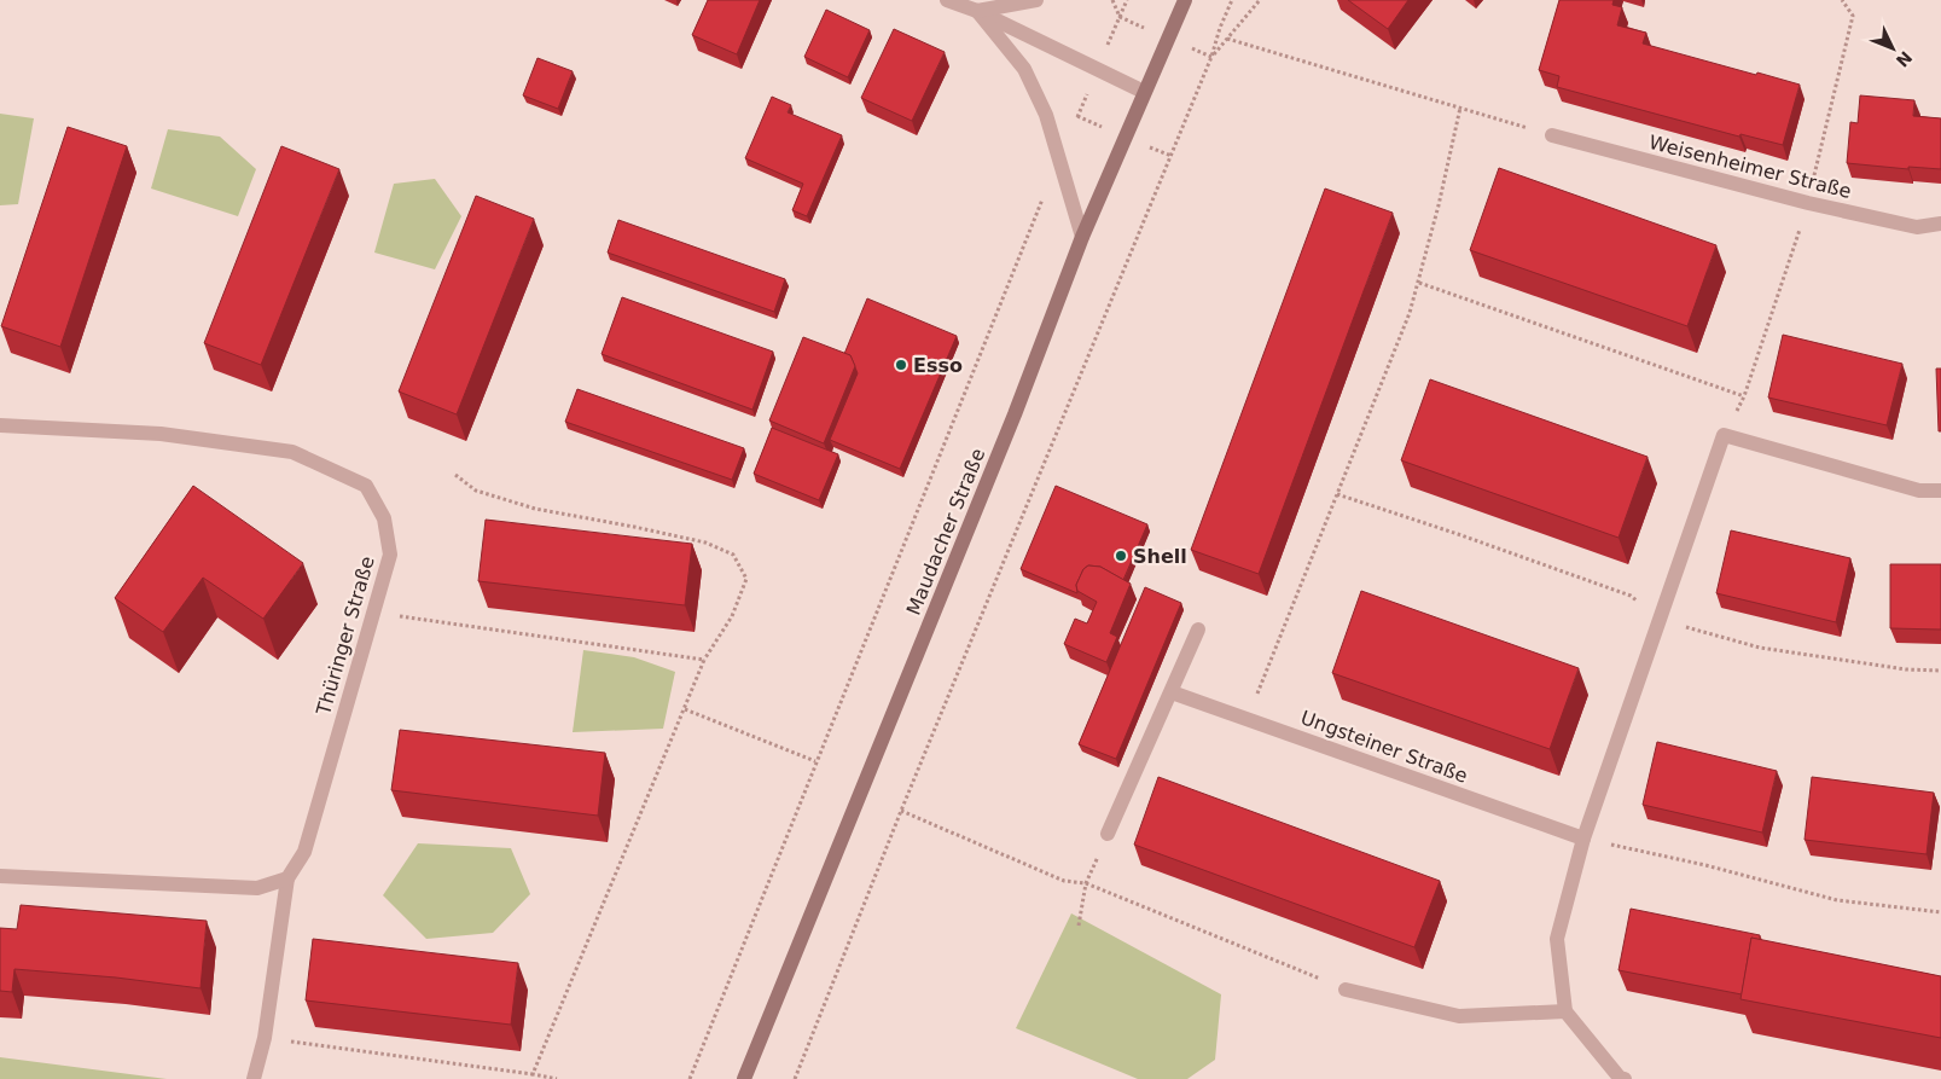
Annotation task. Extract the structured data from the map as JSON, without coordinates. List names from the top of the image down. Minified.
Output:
{"streets":{"main road":["Maudacher Straße"],"street":["Weisenheimer Straße","Thüringer Straße","Ungsteiner Straße"]},"places":["Esso","Shell"],"north":"bottom right"}
